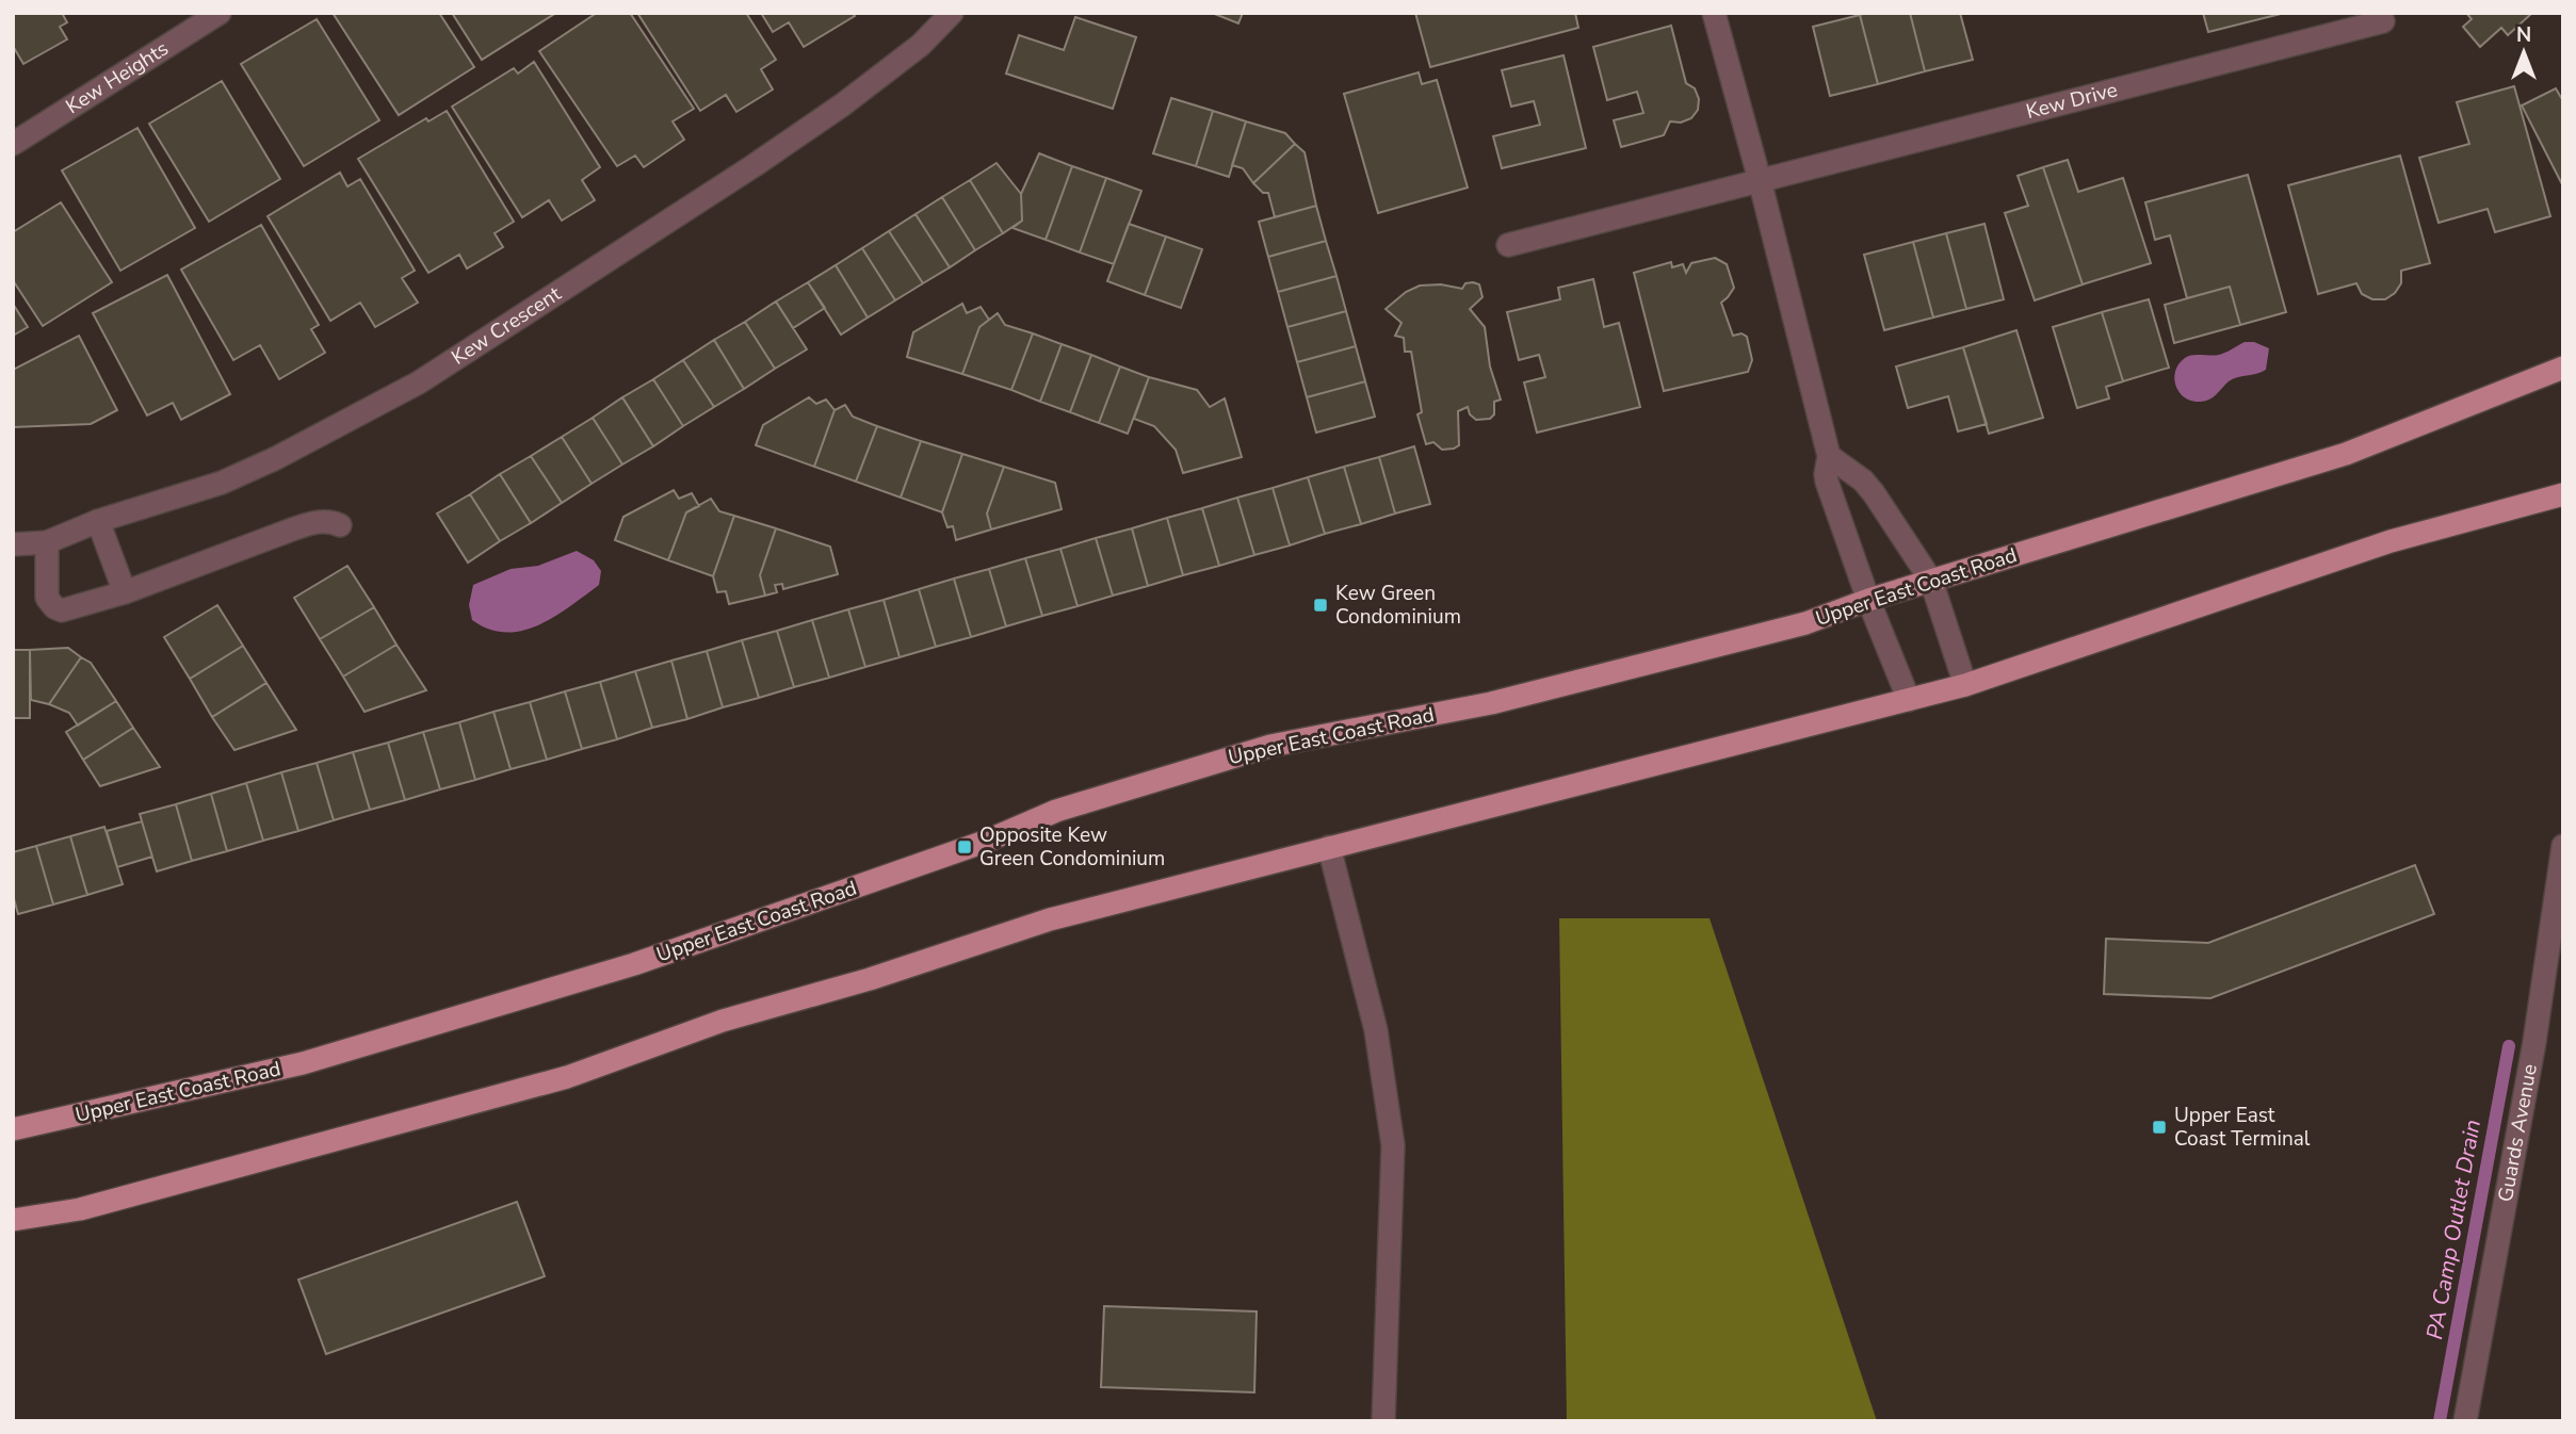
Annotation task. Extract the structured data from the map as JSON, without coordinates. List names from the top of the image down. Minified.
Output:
{"streets":{"main road":["Upper East Coast Road"],"street":["Kew Heights","Kew Drive","Kew Crescent","Guards Avenue"]},"water":["PA Camp Outlet Drain"],"places":{"transit":["Kew Green Condominium","Opposite Kew Green Condominium","Upper East Coast Terminal"]},"north":"top"}
